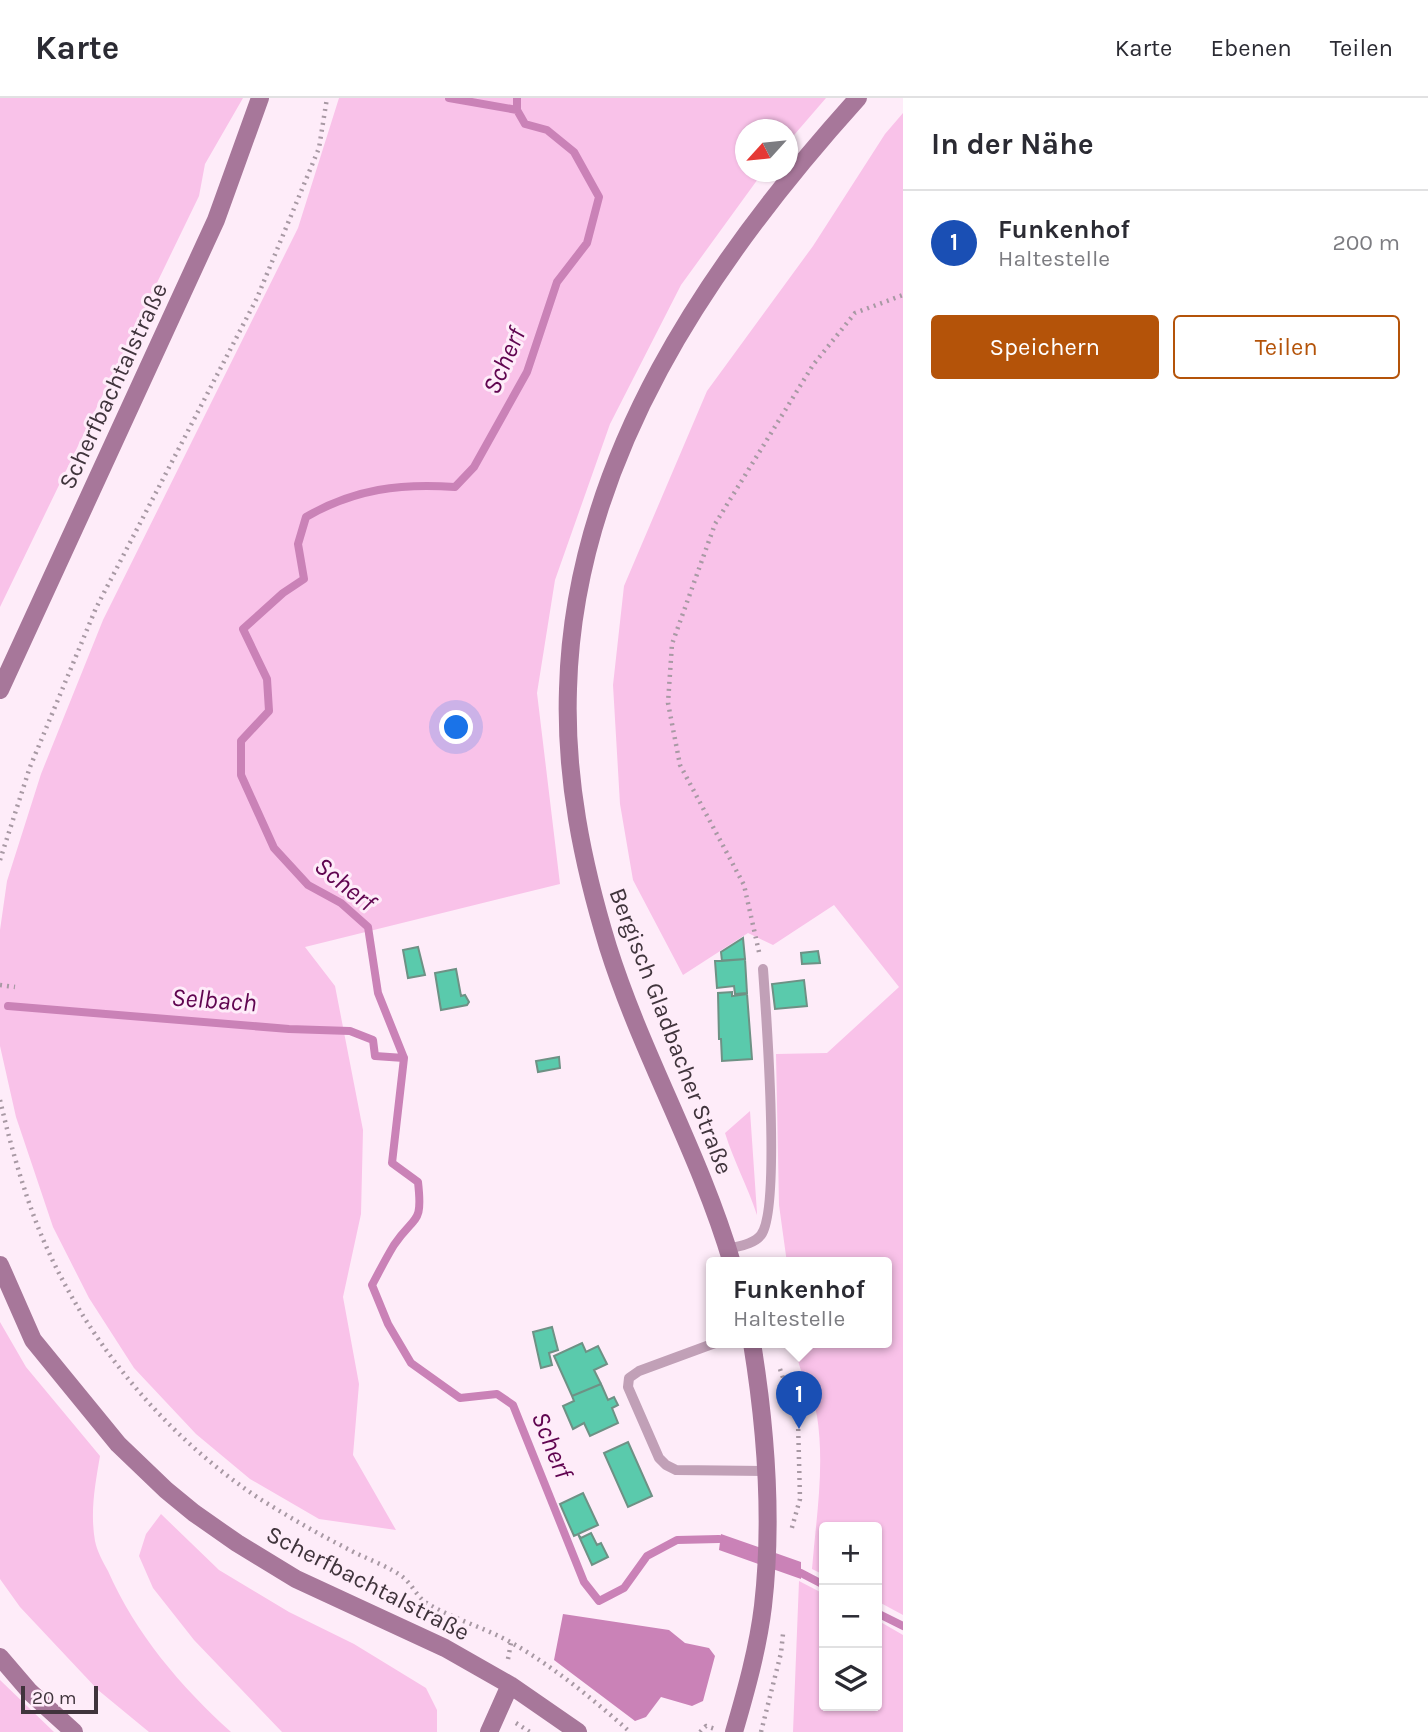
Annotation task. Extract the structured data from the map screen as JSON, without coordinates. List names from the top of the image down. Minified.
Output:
{"streets":{"main road":["Scherfbachtalstraße","Bergisch Gladbacher Straße"]},"water":["Scherf","Selbach"],"scale_bar":"20 m","north":"bottom left","page":{"header":"Karte","nav":["Karte","Ebenen","Teilen"],"heading":"In der Nähe","list":[{"mark":"1","name":"Funkenhof","note":"Haltestelle","value":"200 m"}],"buttons":["Speichern","Teilen"],"popup":["Funkenhof","Haltestelle"],"pins":"1","map_buttons":["+","−"],"scale":"20 m"}}
